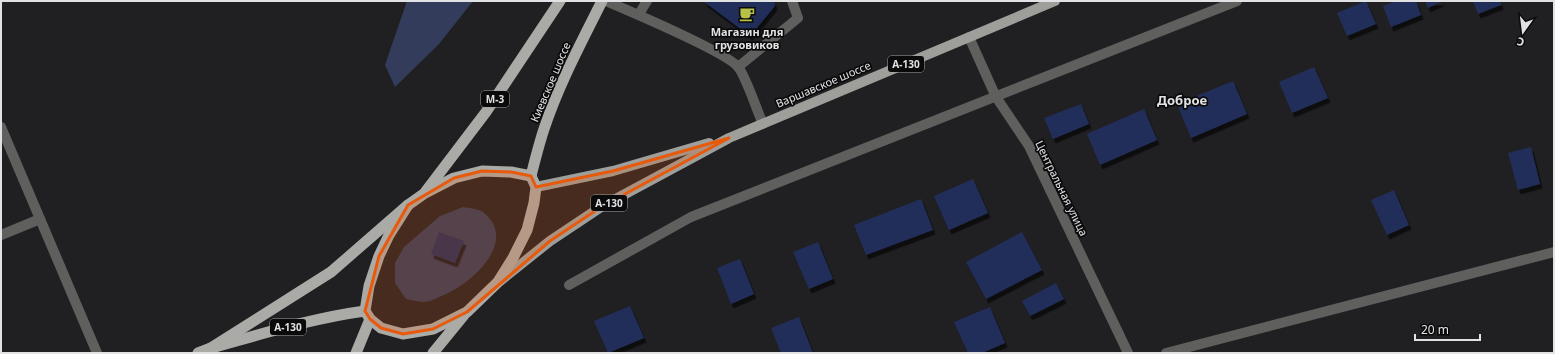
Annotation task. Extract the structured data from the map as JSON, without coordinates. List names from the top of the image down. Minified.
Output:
{"streets":{"highway":["А-130","Киевское шоссе","М-3"],"main road":["Варшавское шоссе"],"street":["Центральная улица"]},"crossings":[["А-130","Варшавское шоссе"],["А-130","М-3"],["Варшавское шоссе","Центральная улица"]],"districts":["Доброе"],"places":{"cafe":["Магазин для грузовиков"]},"scale_bar":"20 m","north":"bottom"}
